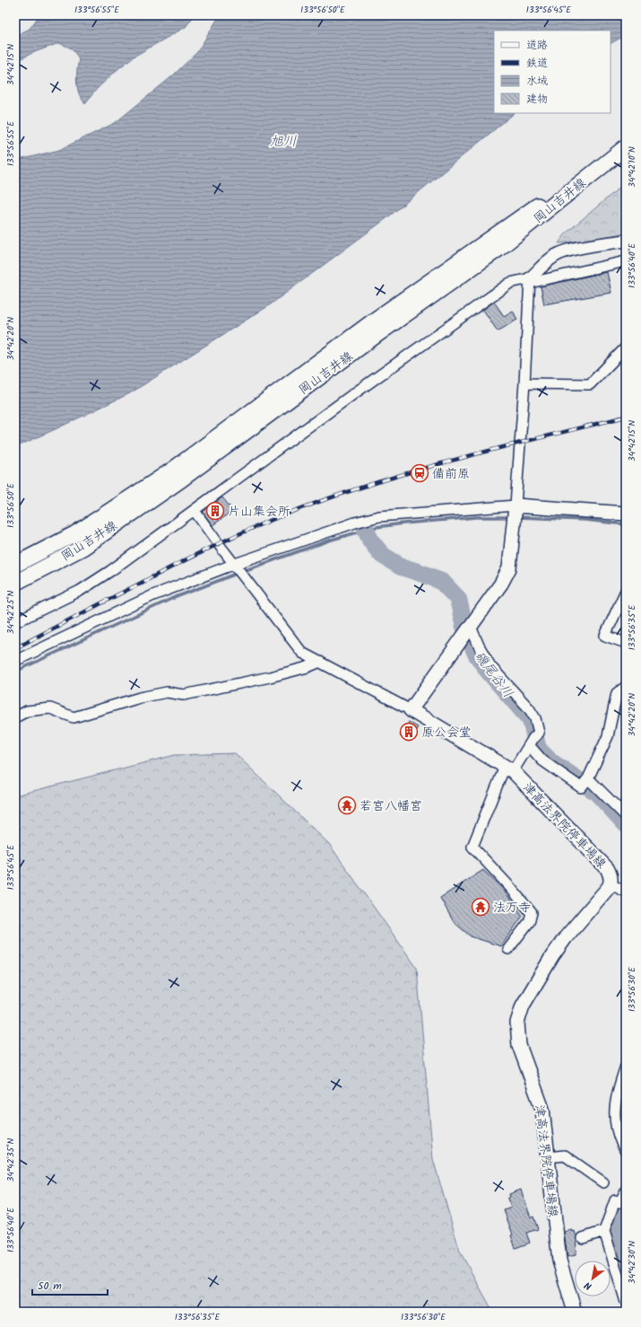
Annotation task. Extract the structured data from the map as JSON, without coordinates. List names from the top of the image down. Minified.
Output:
{"streets":{"main road":["岡山吉井線","津高法界院停車場線"]},"water":["旭川","磯尾谷川"],"places":{"station":["備前原"],"building":["片山集会所","原公会堂"],"temple":["若宮八幡宮","法万寺"]},"legend":["道路","鉄道","水域","建物"],"scale_bar":"50 m","north":"bottom left","coordinates":["133°56'55\"E","133°56'50\"E","133°56'45\"E","34°42'15\"N","34°42'10\"N","133°56'40\"E","34°42'20\"N","34°42'25\"N","133°56'35\"E","133°56'30\"E","34°42'35\"N","34°42'30\"N"]}
